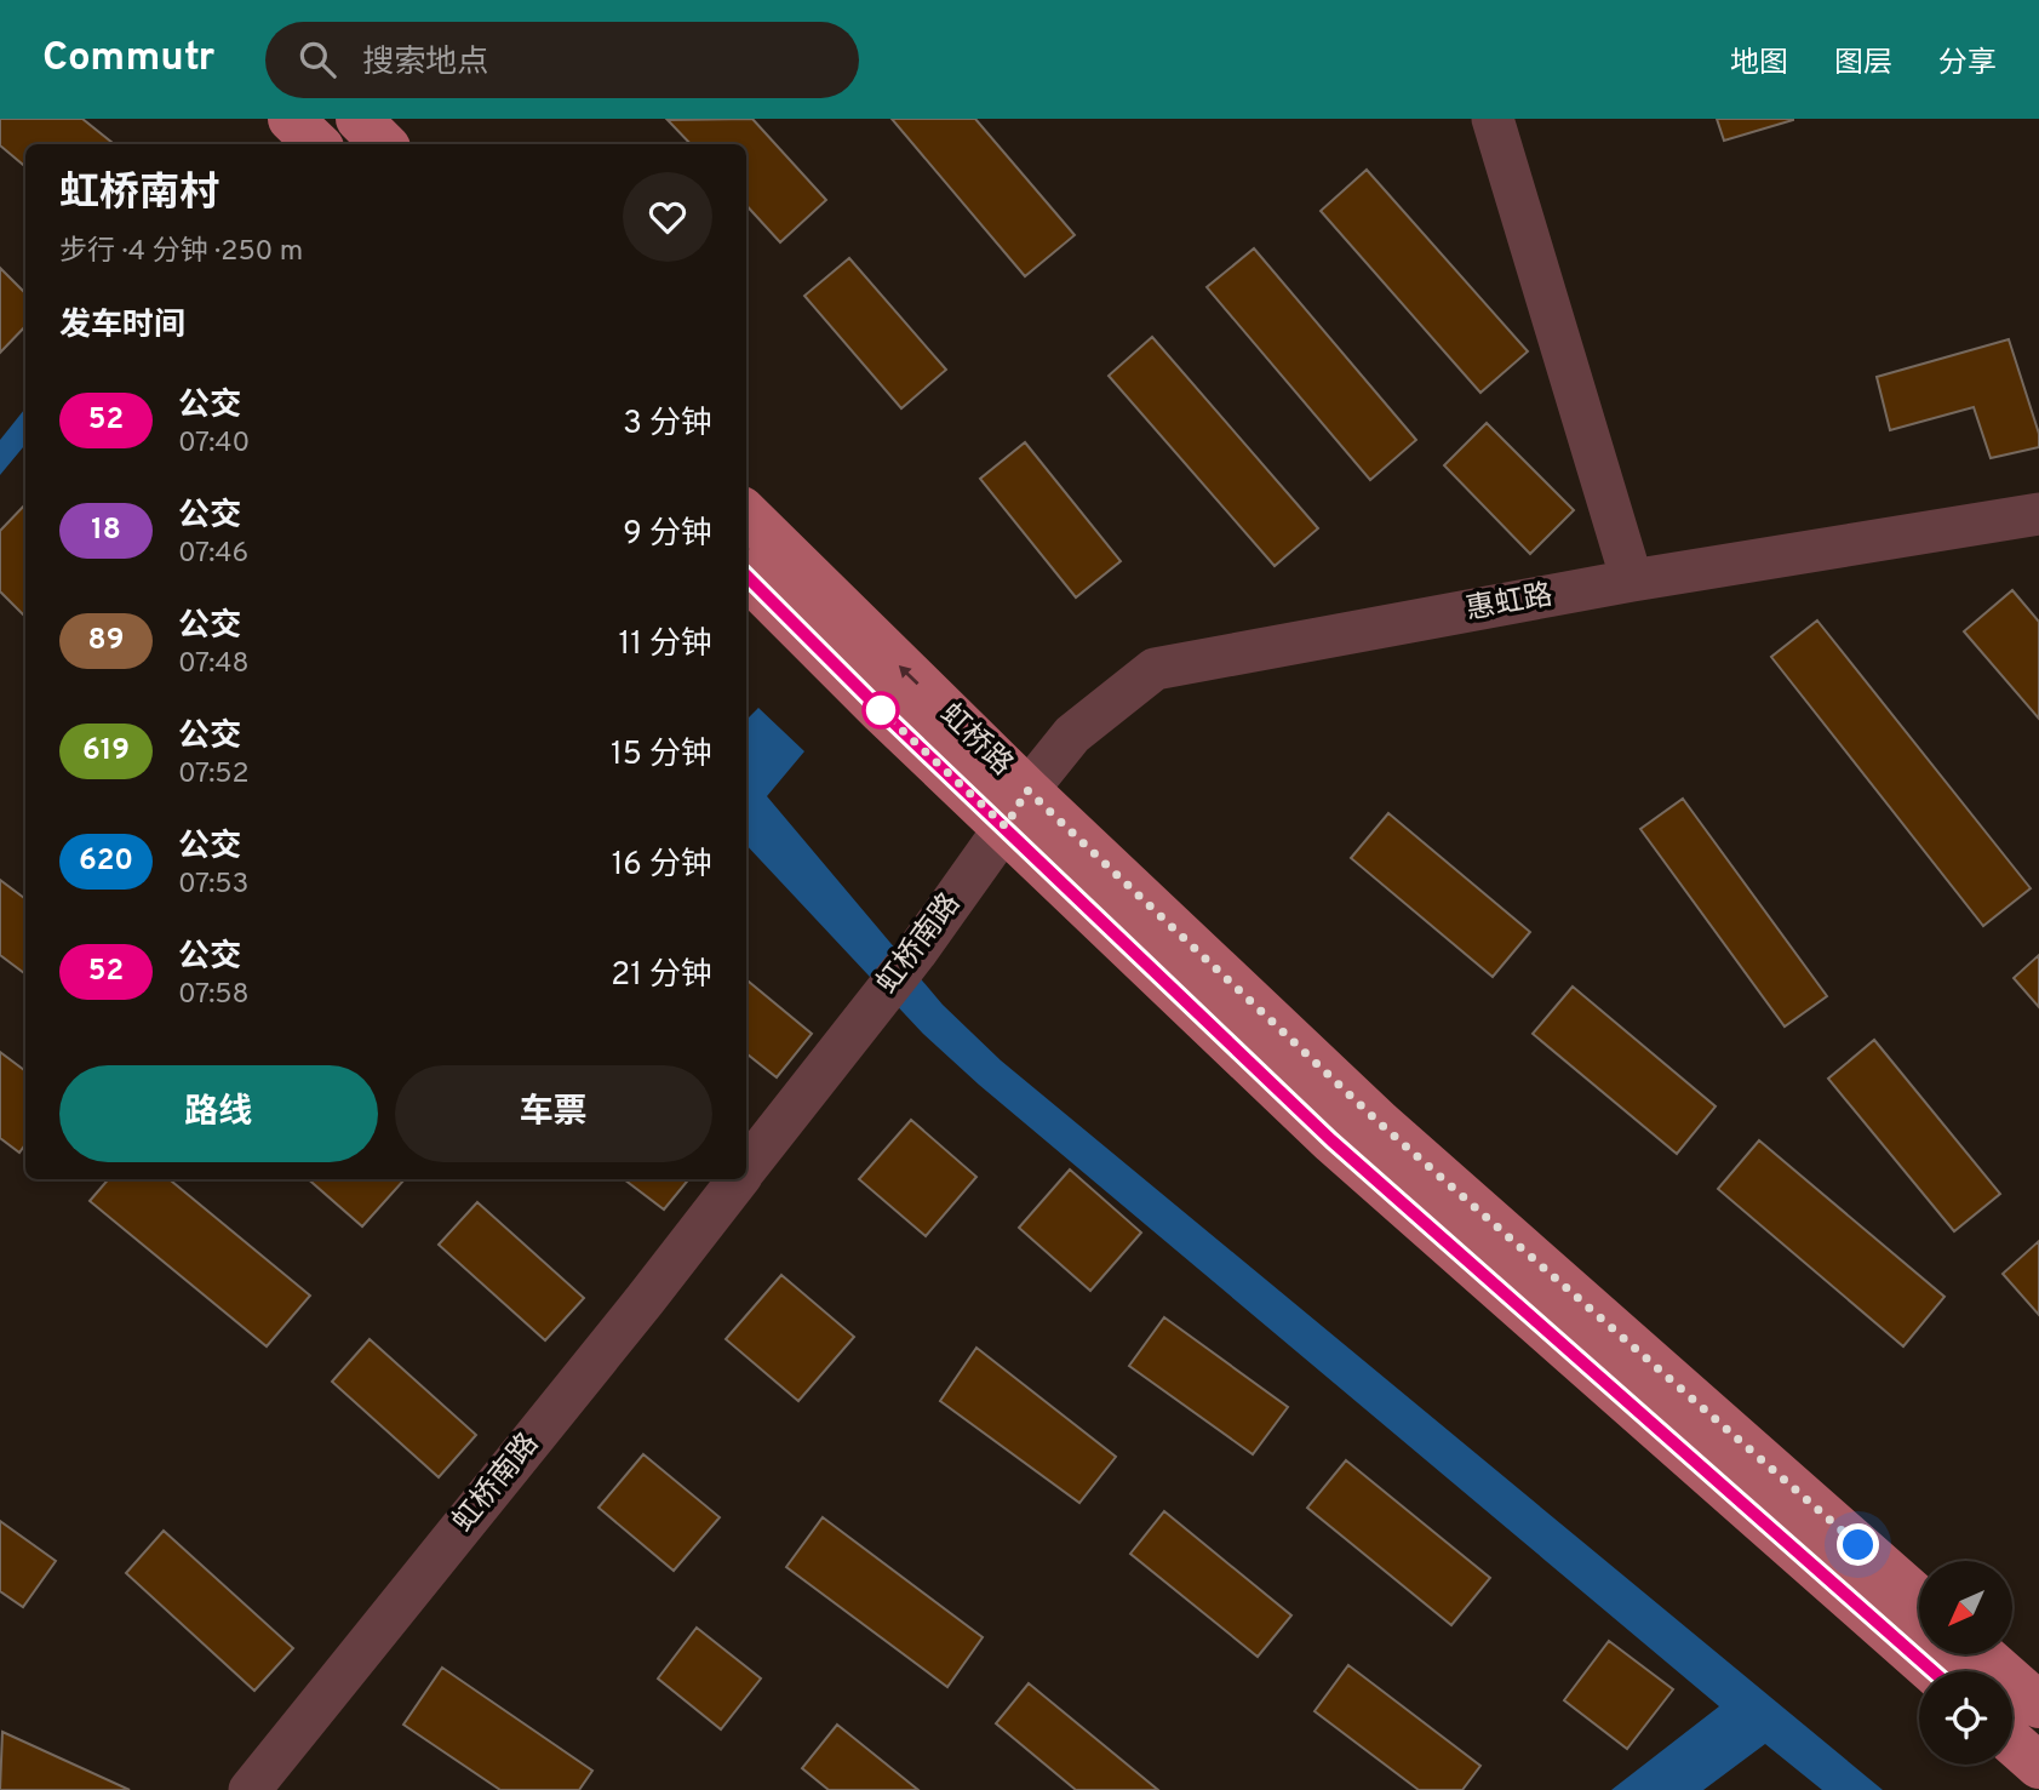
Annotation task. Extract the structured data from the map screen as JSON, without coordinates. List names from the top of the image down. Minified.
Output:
{"streets":{"main road":["虹桥路"],"street":["惠虹路","虹桥南路"]},"crossings":[["惠虹路","虹桥路"],["惠虹路","虹桥南路"],["虹桥路","虹桥南路"]],"lines":["bus line 52"],"north":"bottom left","page":{"header":"Commutr","search":"搜索地点","nav":["地图","图层","分享"],"heading":[["虹桥南村","步行 · 4 分钟 · 250 m"],"发车时间"],"list":[{"mark":"52","name":"公交","note":"07:40","value":"3 分钟"},{"mark":"18","name":"公交","note":"07:46","value":"9 分钟"},{"mark":"89","name":"公交","note":"07:48","value":"11 分钟"},{"mark":"619","name":"公交","note":"07:52","value":"15 分钟"},{"mark":"620","name":"公交","note":"07:53","value":"16 分钟"},{"mark":"52","name":"公交","note":"07:58","value":"21 分钟"}],"buttons":["路线","车票"]}}
